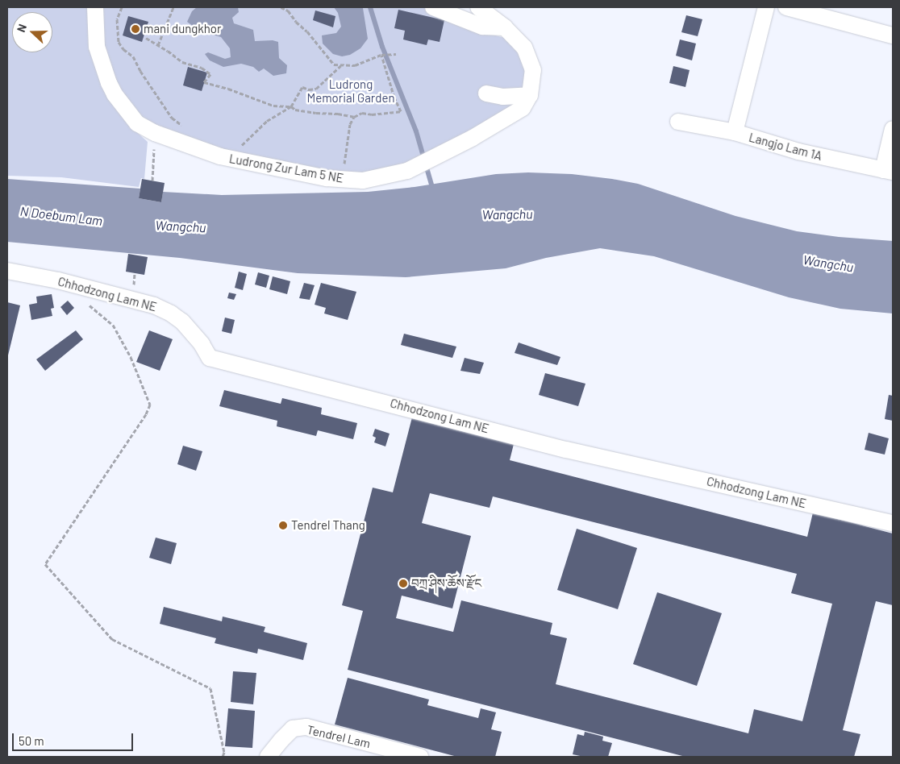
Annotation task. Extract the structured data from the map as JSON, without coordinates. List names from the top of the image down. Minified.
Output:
{"streets":{"street":["Langjo Lam 1A","Ludrong Zur Lam 5 NE","Chhodzong Lam NE","Tendrel Lam"]},"water":["Wangchu","N Doebum Lam"],"parks":["Ludrong Memorial Garden"],"places":["mani dungkhor","Tendrel Thang","བཀྲ་ཤིས་ཆོས་རྫོང"],"scale_bar":"50 m","north":"left"}
